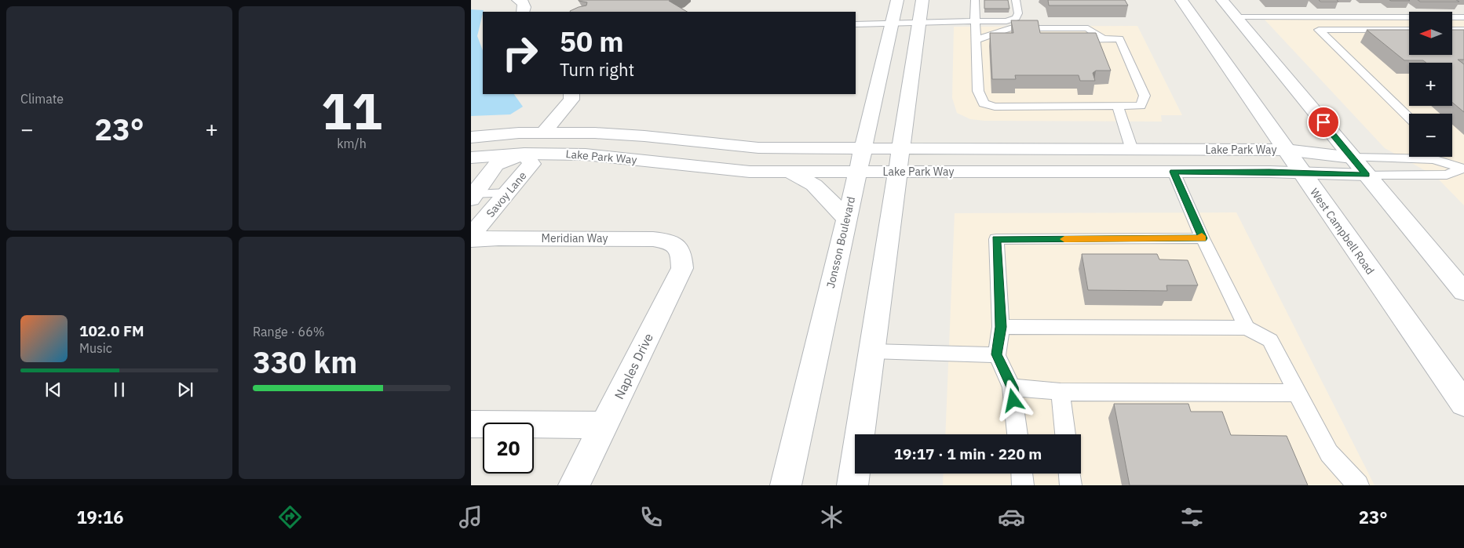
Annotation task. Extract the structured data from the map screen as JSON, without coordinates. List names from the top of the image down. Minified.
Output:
{"streets":{"street":["Lake Park Way","Savoy Lane","West Campbell Road","Meridian Way","Jonsson Boulevard","Naples Drive"]},"crossings":[["Lake Park Way","Savoy Lane"],["Lake Park Way","West Campbell Road"],["Lake Park Way","Jonsson Boulevard"],["Meridian Way","Naples Drive"]],"north":"left","page":{"tile":["Climate",["11","km/h"],["Range · 66%","330 km"]],"map_buttons":["+","−"],"turn":["50 m","Turn right"],"heat":["−","23°","+"],"song":["102.0 FM","Music"],"limit":"20","trip":"19:17 · 1 min · 220 m","tabs":["19:16","23°"]}}
